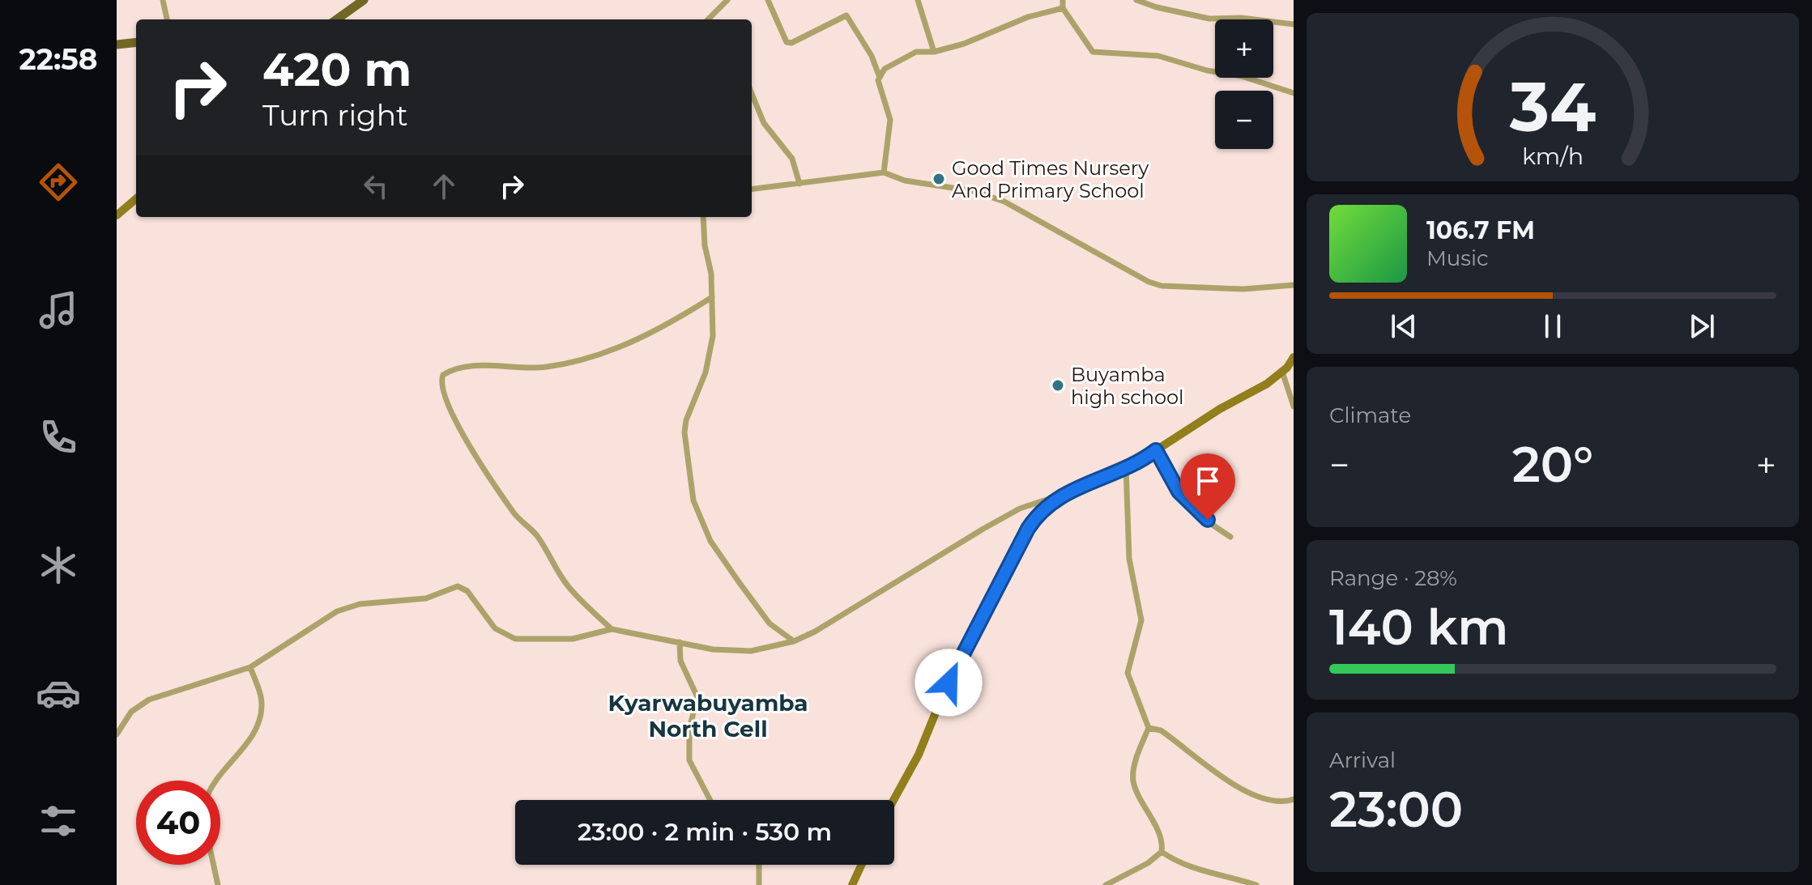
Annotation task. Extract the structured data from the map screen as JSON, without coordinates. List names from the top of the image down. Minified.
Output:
{"districts":["Kyarwabuyamba North Cell"],"places":["Good Times Nursery And Primary School","Buyamba high school"],"page":{"tabs":"22:58","map_buttons":["+","−"],"turn":["420 m","Turn right"],"song":["106.7 FM","Music"],"tile":["Climate",["Range · 28%","140 km"],["Arrival","23:00"]],"heat":["−","20°","+"],"limit":"40","trip":"23:00 · 2 min · 530 m","gauge":["34","km/h"]}}
